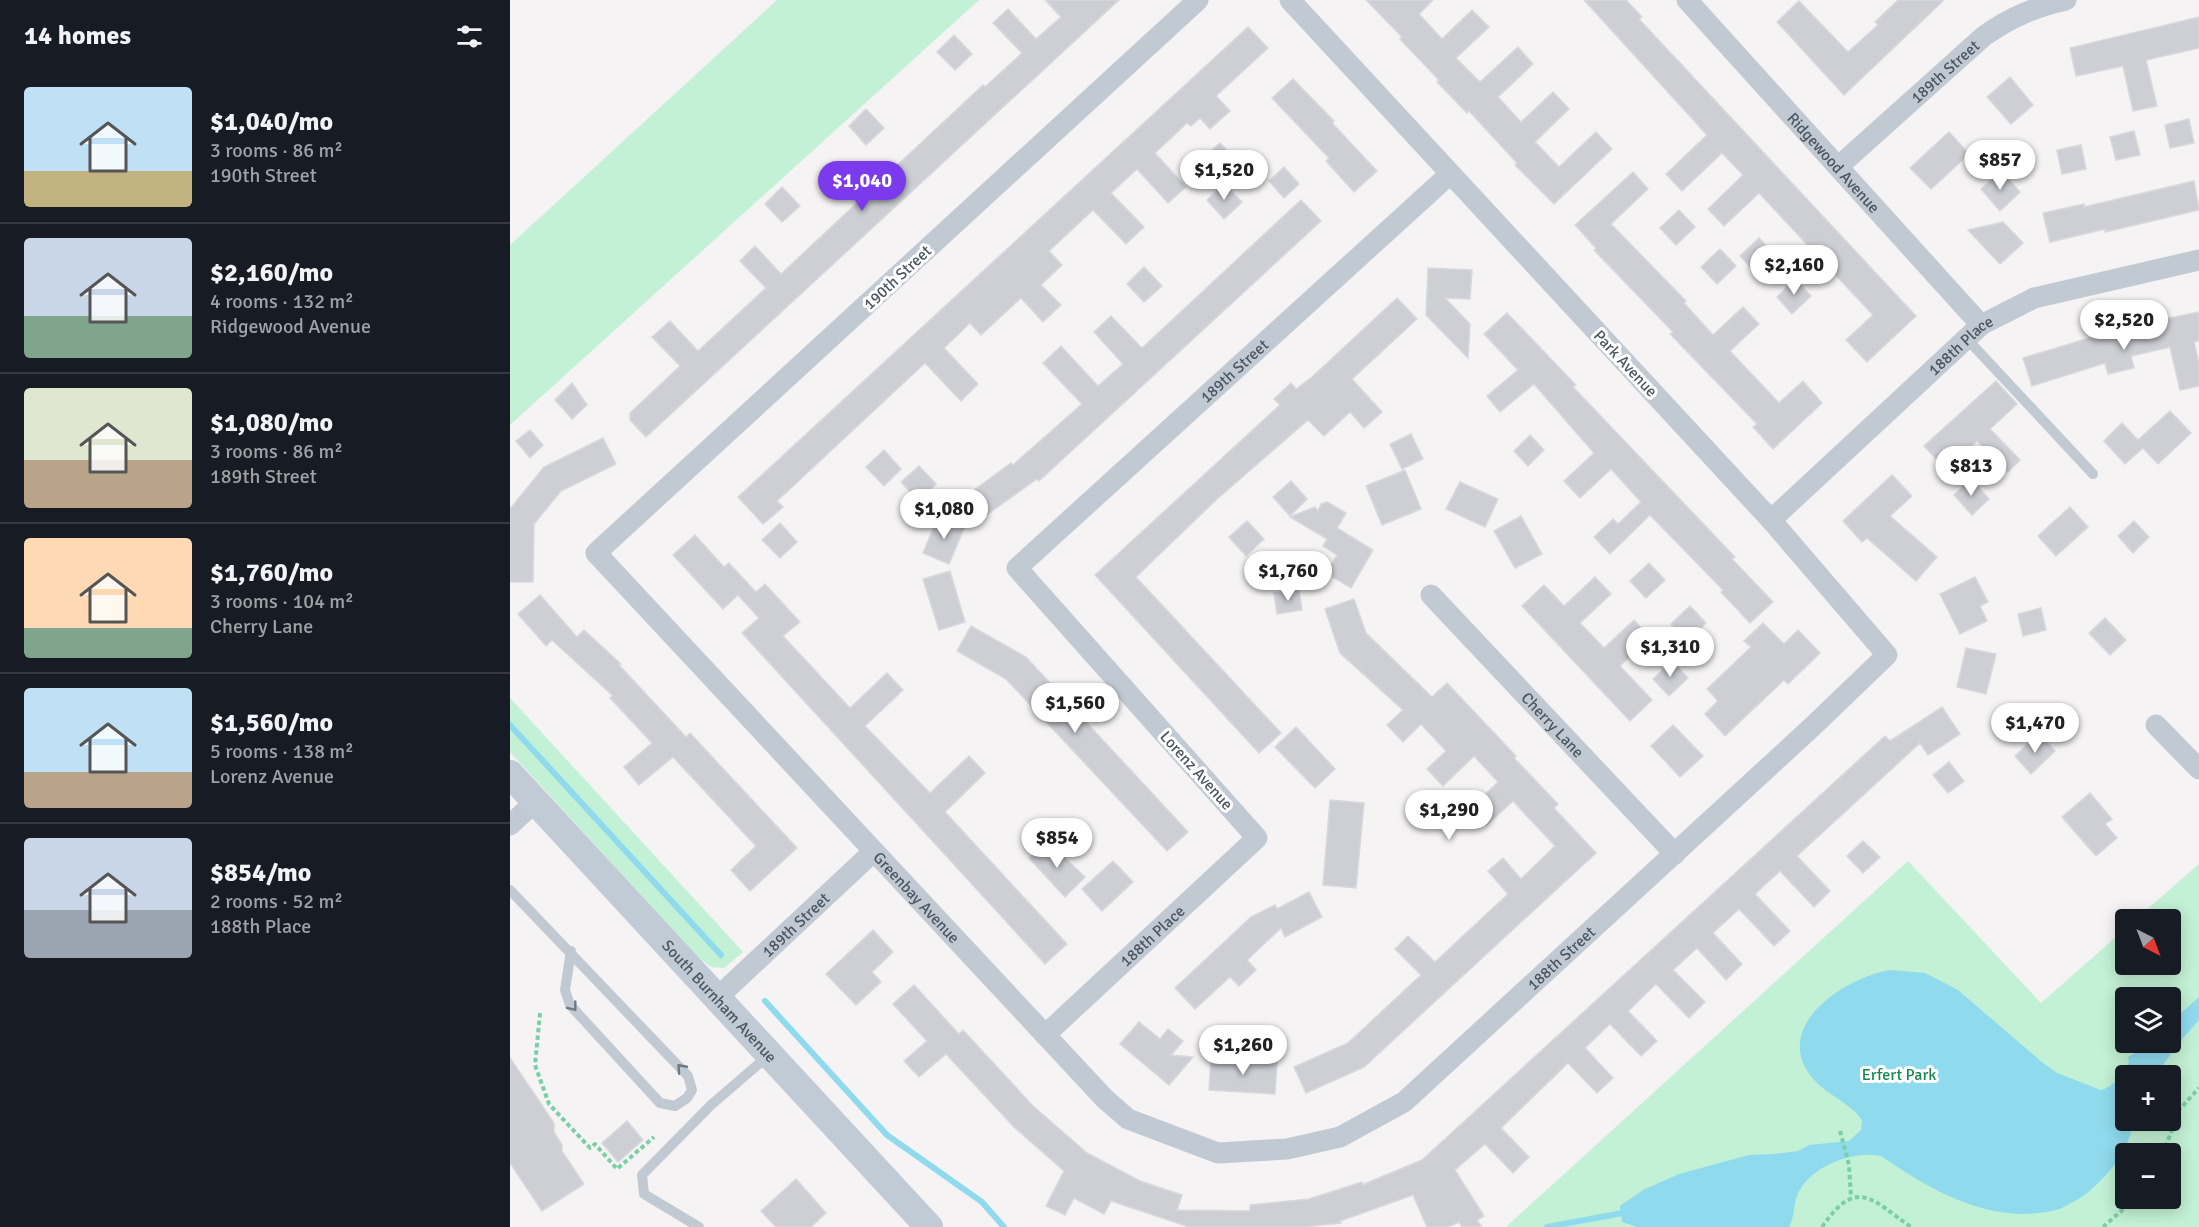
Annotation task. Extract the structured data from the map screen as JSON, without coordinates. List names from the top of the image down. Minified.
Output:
{"streets":{"main road":["South Burnham Avenue"],"street":["189th Street","Ridgewood Avenue","190th Street","188th Place","Park Avenue","Cherry Lane","Lorenz Avenue","Greenbay Avenue","188th Street"]},"crossings":[["189th Street","Ridgewood Avenue"],["189th Street","Park Avenue"],["189th Street","Lorenz Avenue"],["189th Street","Greenbay Avenue"],["189th Street","South Burnham Avenue"],["Ridgewood Avenue","188th Place"],["190th Street","Greenbay Avenue"],["188th Place","Park Avenue"],["188th Place","Lorenz Avenue"],["188th Place","Greenbay Avenue"],["Park Avenue","188th Street"],["Cherry Lane","188th Street"],["Greenbay Avenue","188th Street"]],"parks":["Erfert Park"],"north":"bottom right","page":{"heading":"14 homes","list":[{"name":"$1,040/mo","note":"3 rooms · 86 m² · 190th Street"},{"name":"$2,160/mo","note":"4 rooms · 132 m² · Ridgewood Avenue"},{"name":"$1,080/mo","note":"3 rooms · 86 m² · 189th Street"},{"name":"$1,760/mo","note":"3 rooms · 104 m² · Cherry Lane"},{"name":"$1,560/mo","note":"5 rooms · 138 m² · Lorenz Avenue"},{"name":"$854/mo","note":"2 rooms · 52 m² · 188th Place"}],"price":["$857","$1,520","$1,040","$2,160","$2,520","$813","$1,080","$1,760","$1,310","$1,560","$1,470","$1,290","$854","$1,260"],"map_buttons":["+","−"]}}
